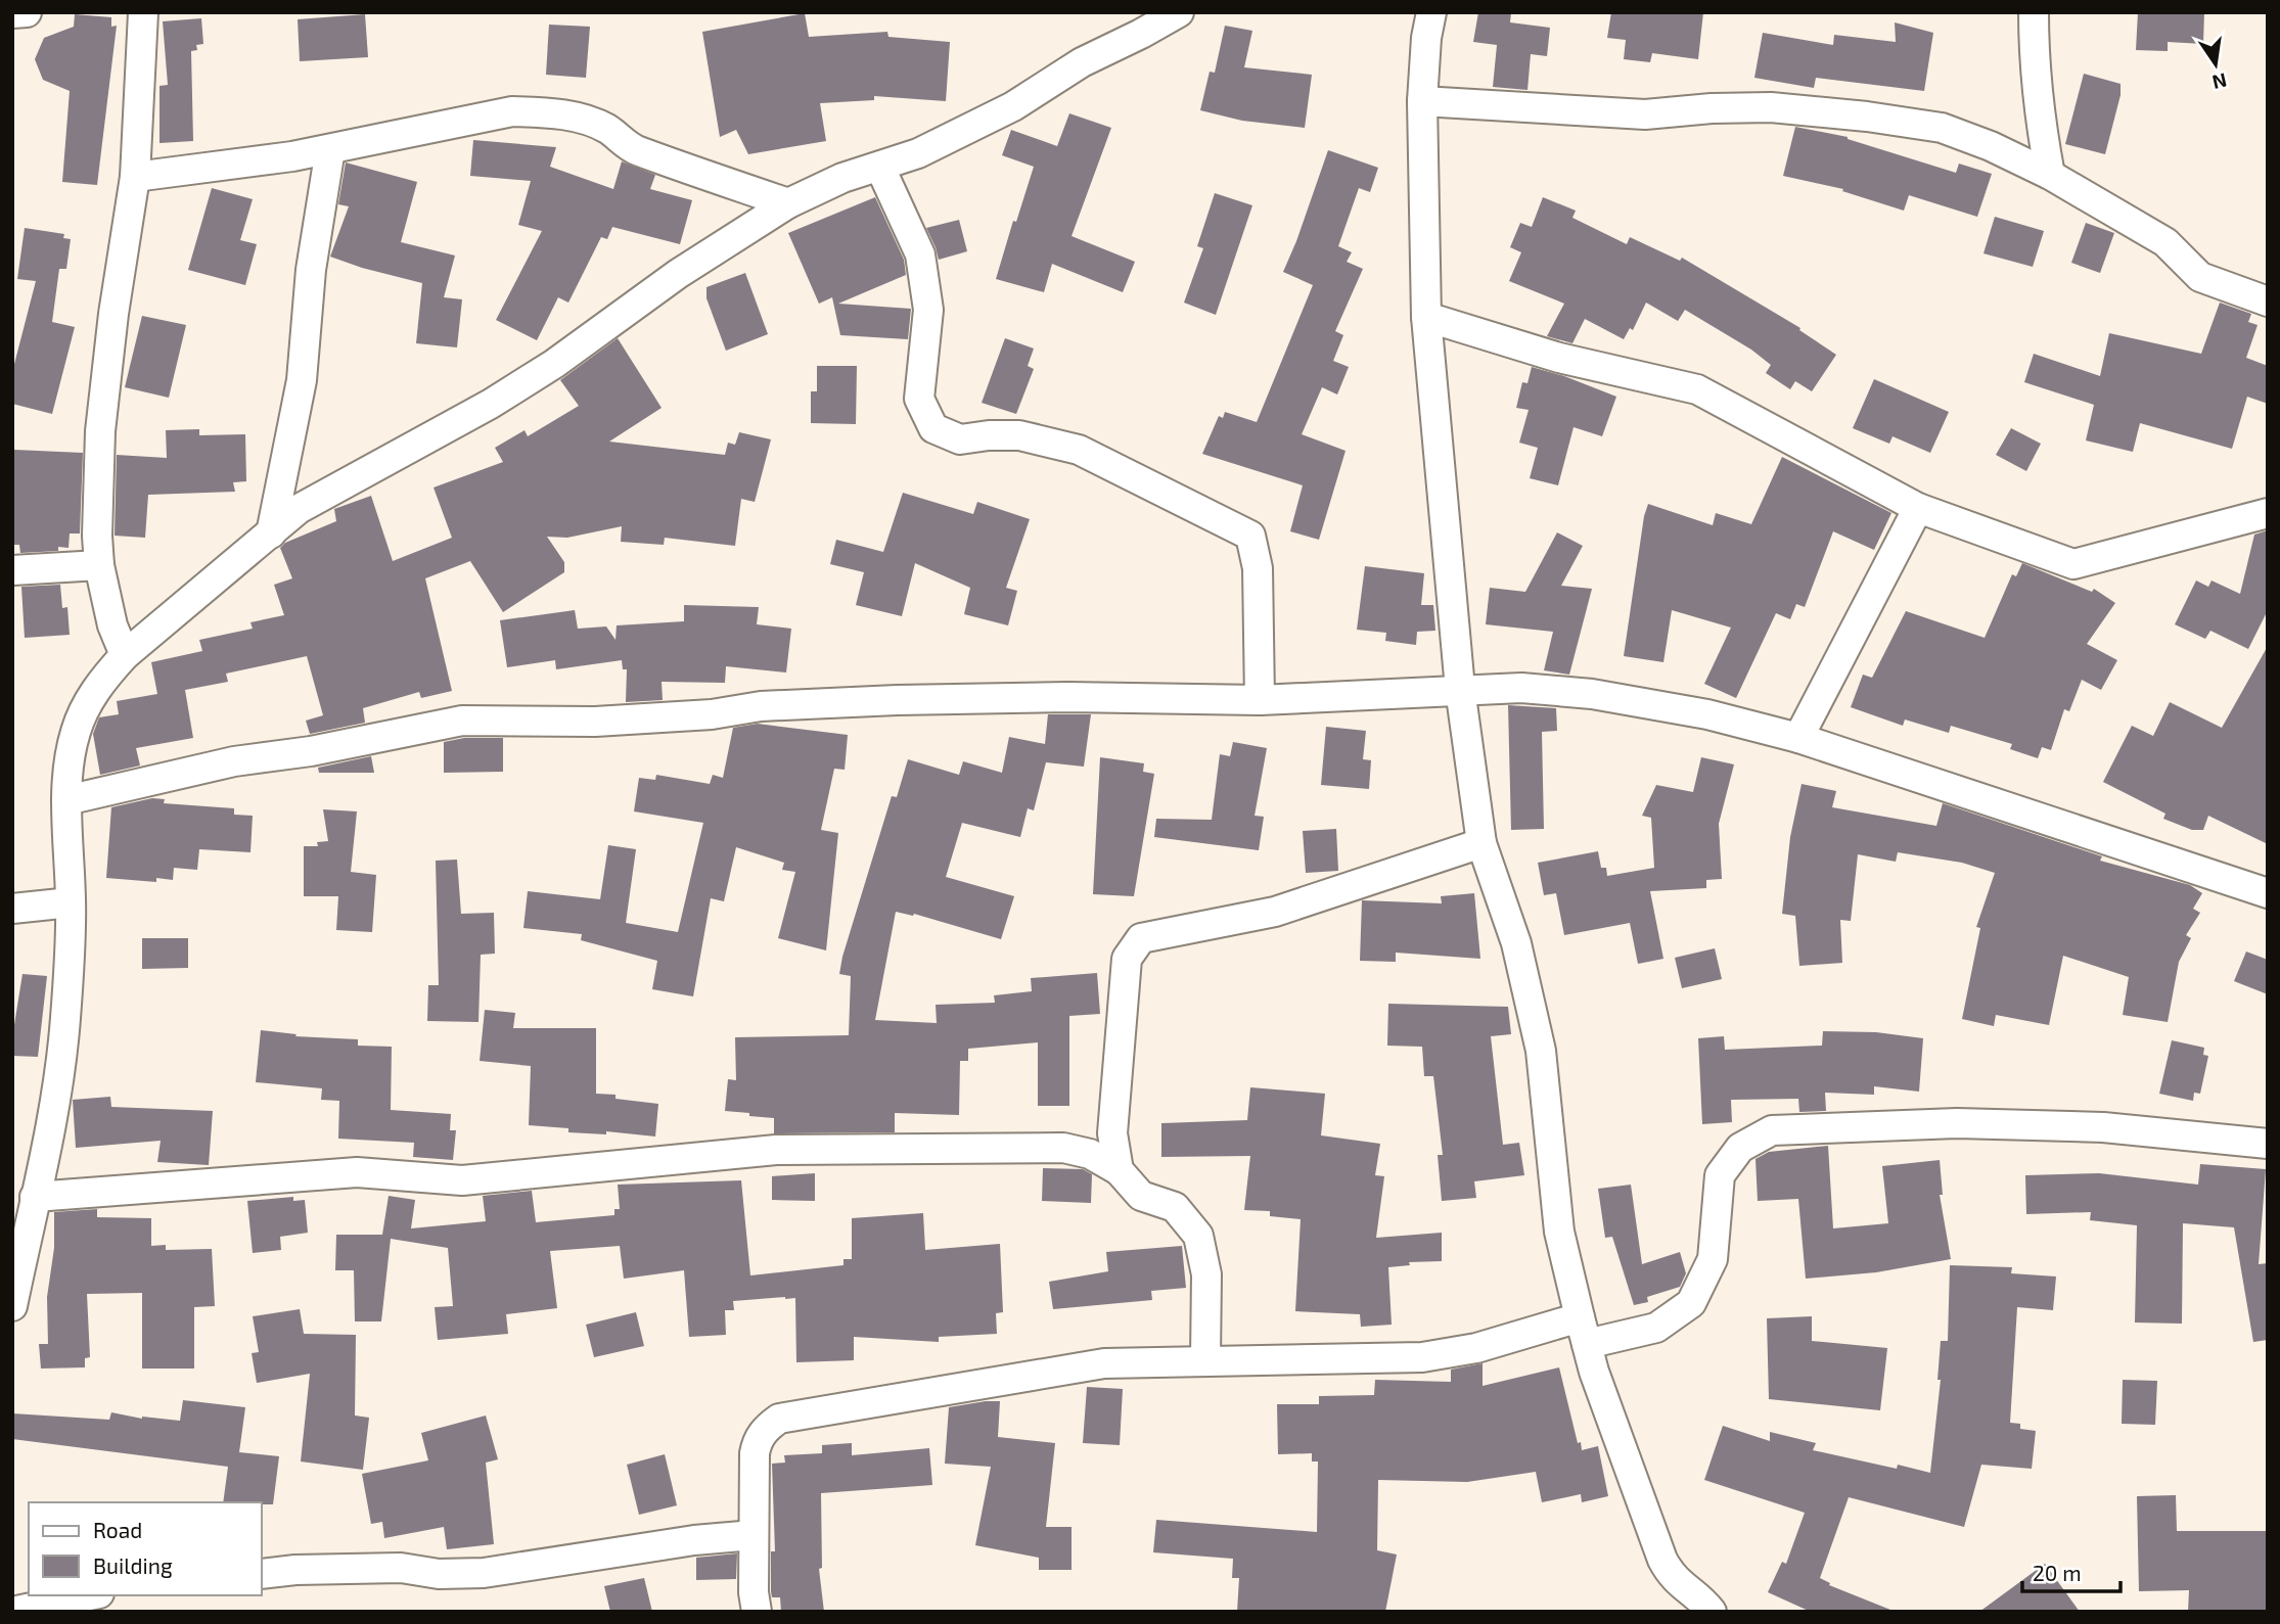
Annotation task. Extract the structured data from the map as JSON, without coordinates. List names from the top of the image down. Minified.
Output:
{"legend":["Road","Building"],"scale_bar":"20 m","north":"bottom"}
